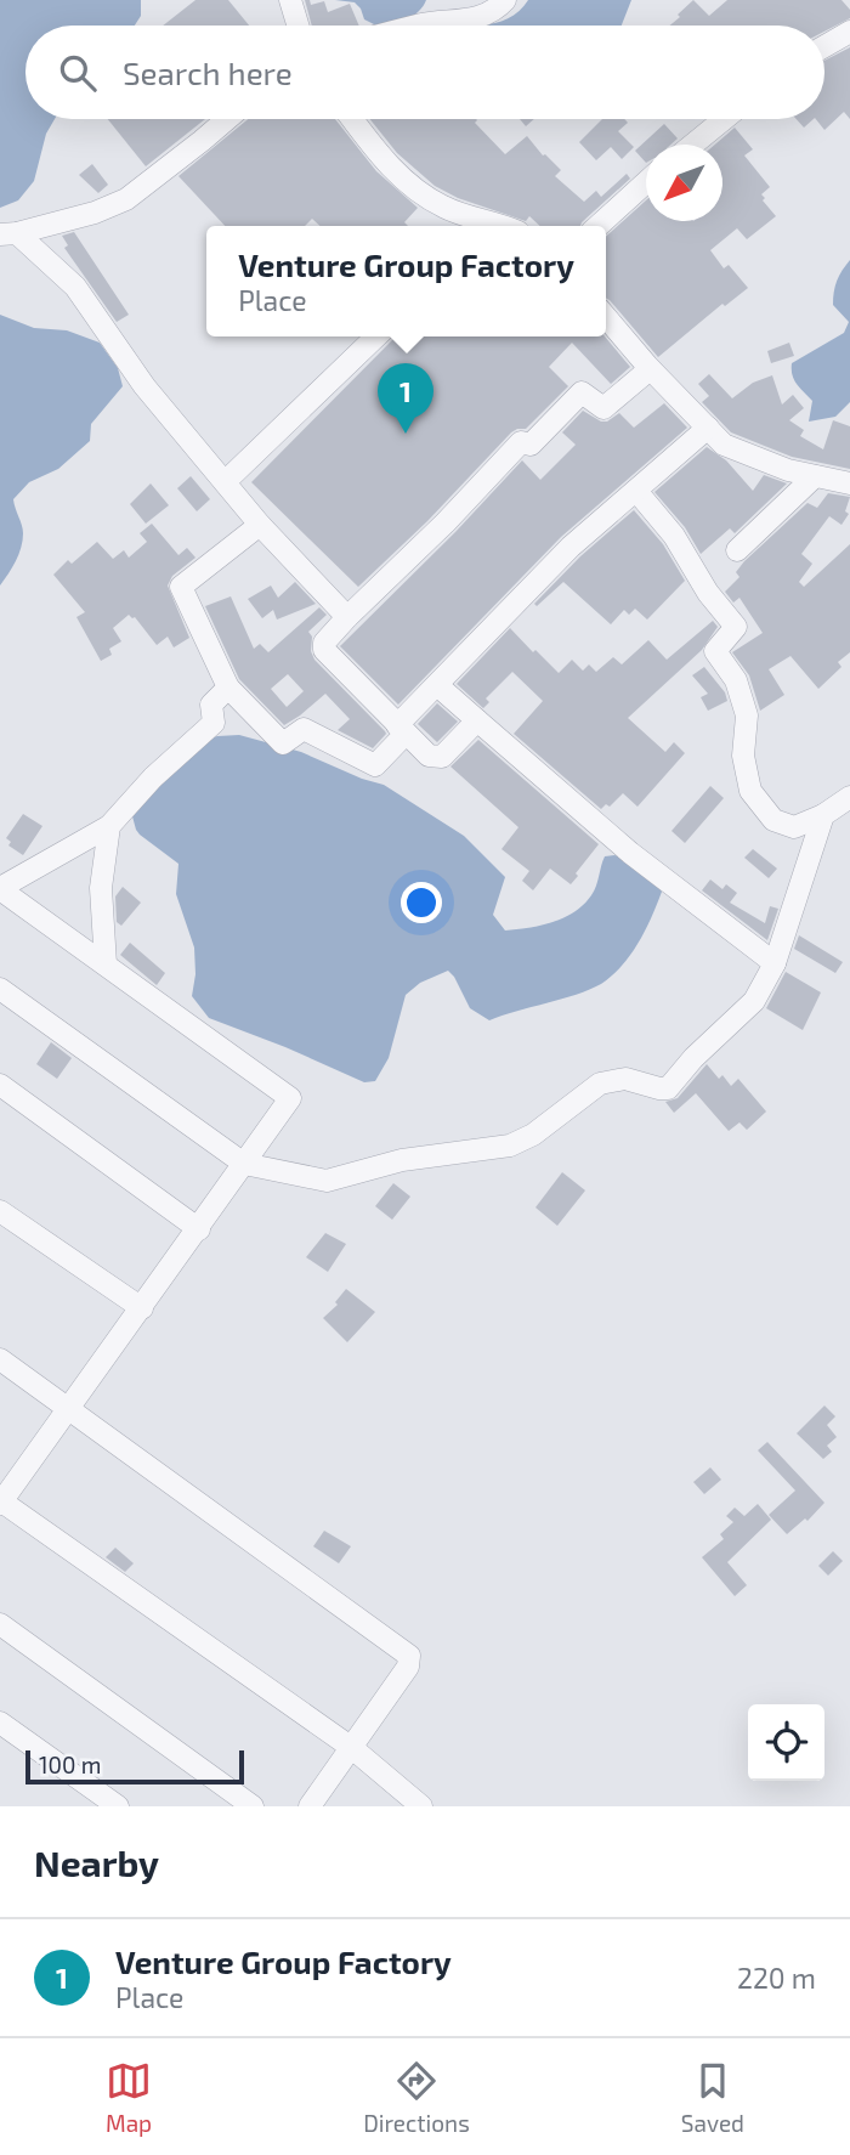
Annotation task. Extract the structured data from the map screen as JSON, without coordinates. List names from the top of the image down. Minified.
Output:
{"scale_bar":"100 m","north":"bottom left","page":{"search":"Search here","popup":["Venture Group Factory","Place"],"pins":"1","scale":"100 m","heading":"Nearby","list":[{"mark":"1","name":"Venture Group Factory","note":"Place","value":"220 m"}],"nav":["Map","Directions","Saved"]}}
